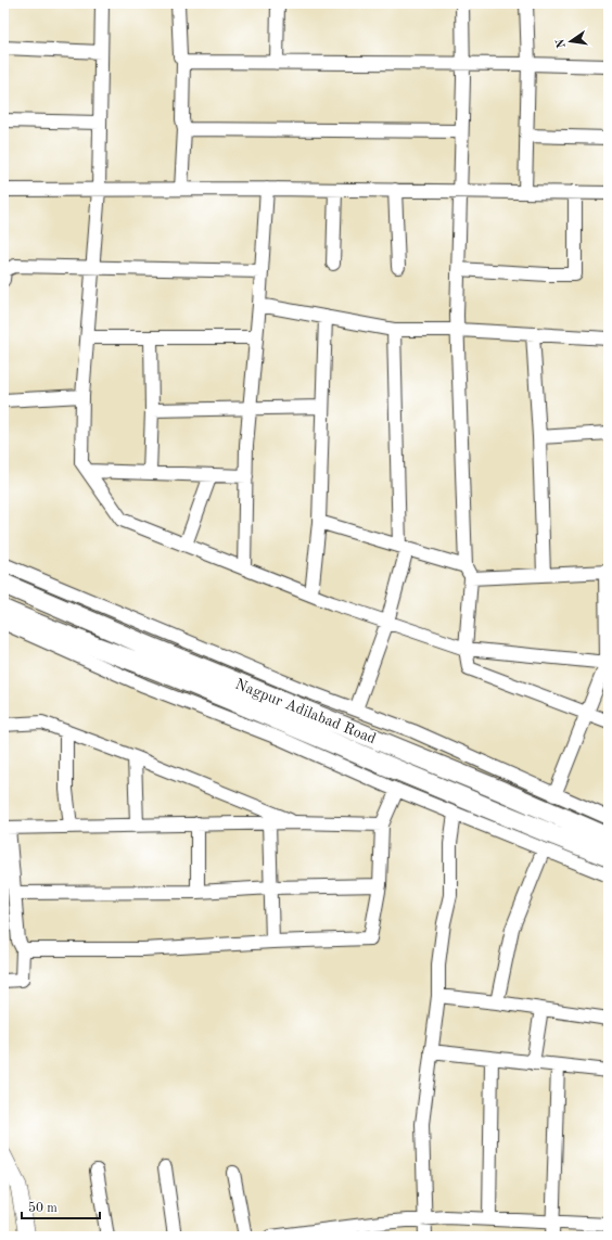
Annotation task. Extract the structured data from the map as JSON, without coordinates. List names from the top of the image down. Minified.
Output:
{"streets":{"highway":["Nagpur Adilabad Road"]},"scale_bar":"50 m","north":"left"}
